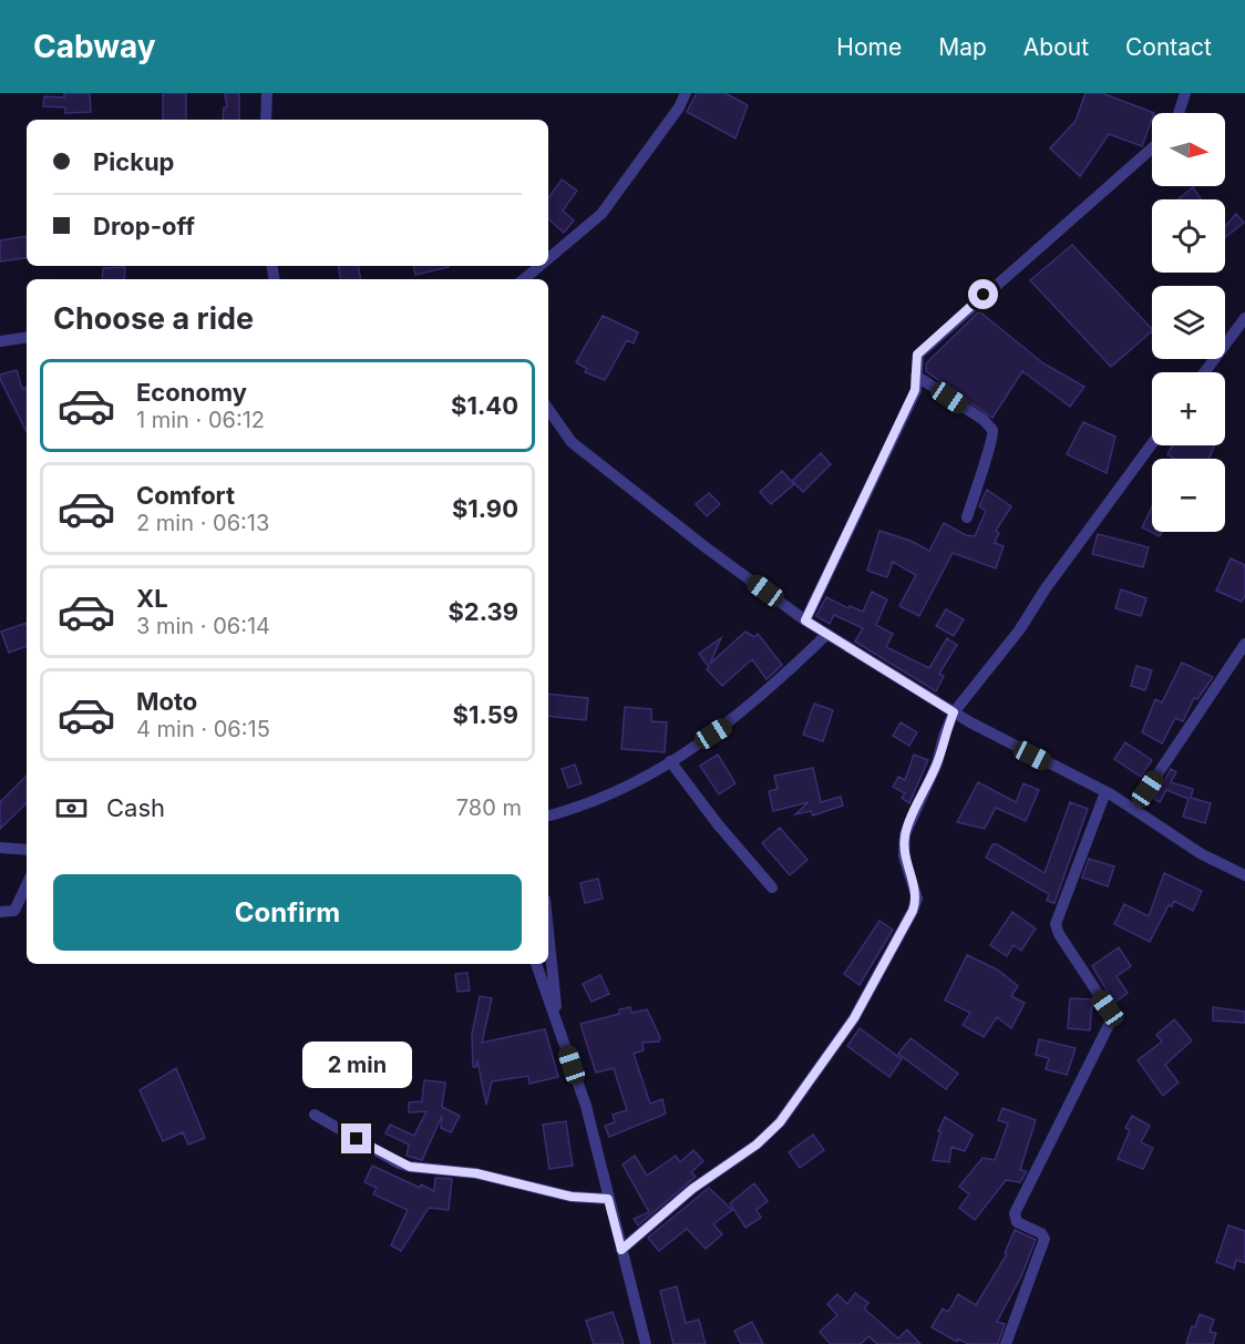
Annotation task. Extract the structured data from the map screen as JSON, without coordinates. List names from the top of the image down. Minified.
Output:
{"north":"right","page":{"header":"Cabway","nav":["Home","Map","About","Contact"],"map_buttons":["+","−"],"banner":["Pickup","Drop-off"],"heading":"Choose a ride","list":[{"name":"Economy","note":"1 min · 06:12","value":"$1.40"},{"name":"Comfort","note":"2 min · 06:13","value":"$1.90"},{"name":"XL","note":"3 min · 06:14","value":"$2.39"},{"name":"Moto","note":"4 min · 06:15","value":"$1.59"}],"pay":["Cash","780 m"],"buttons":"Confirm","bubble":"2 min"}}
